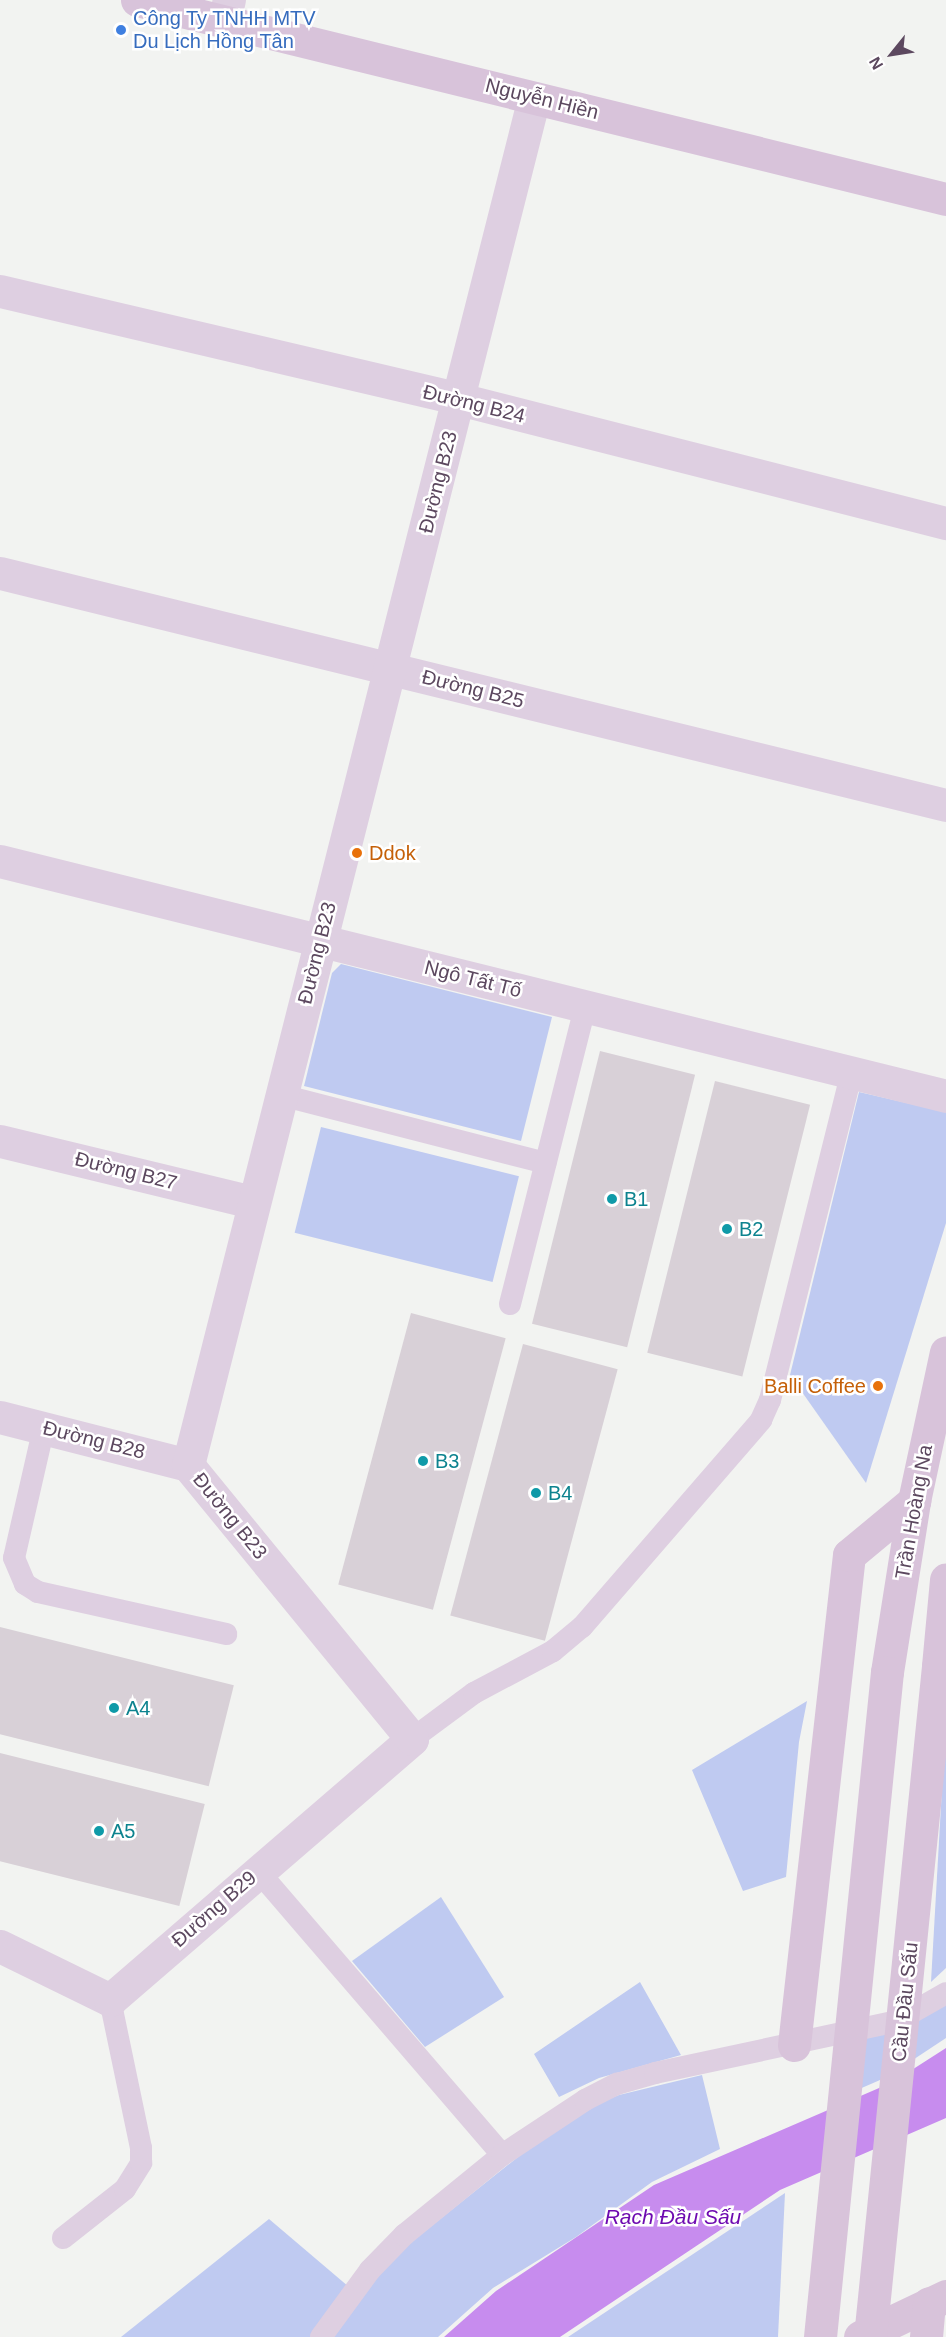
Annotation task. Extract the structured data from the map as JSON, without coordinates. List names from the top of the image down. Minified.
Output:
{"streets":{"main road":["Nguyễn Hiền","Trần Hoàng Na","Cầu Đầu Sấu"],"street":["Đường B24","Đường B23","Đường B25","Ngô Tất Tố","Đường B27","Đường B28","Đường B29"]},"crossings":[["Nguyễn Hiền","Đường B23"],["Đường B24","Đường B23"],["Đường B23","Đường B25"],["Đường B23","Ngô Tất Tố"],["Đường B23","Đường B27"],["Đường B23","Đường B28"],["Đường B23","Đường B29"]],"water":["Rạch Đầu Sấu"],"places":["Công Ty TNHH MTV Du Lịch Hồng Tân","Ddok","B1","B2","Balli Coffee","B3","B4","A4","A5"],"north":"bottom left"}
